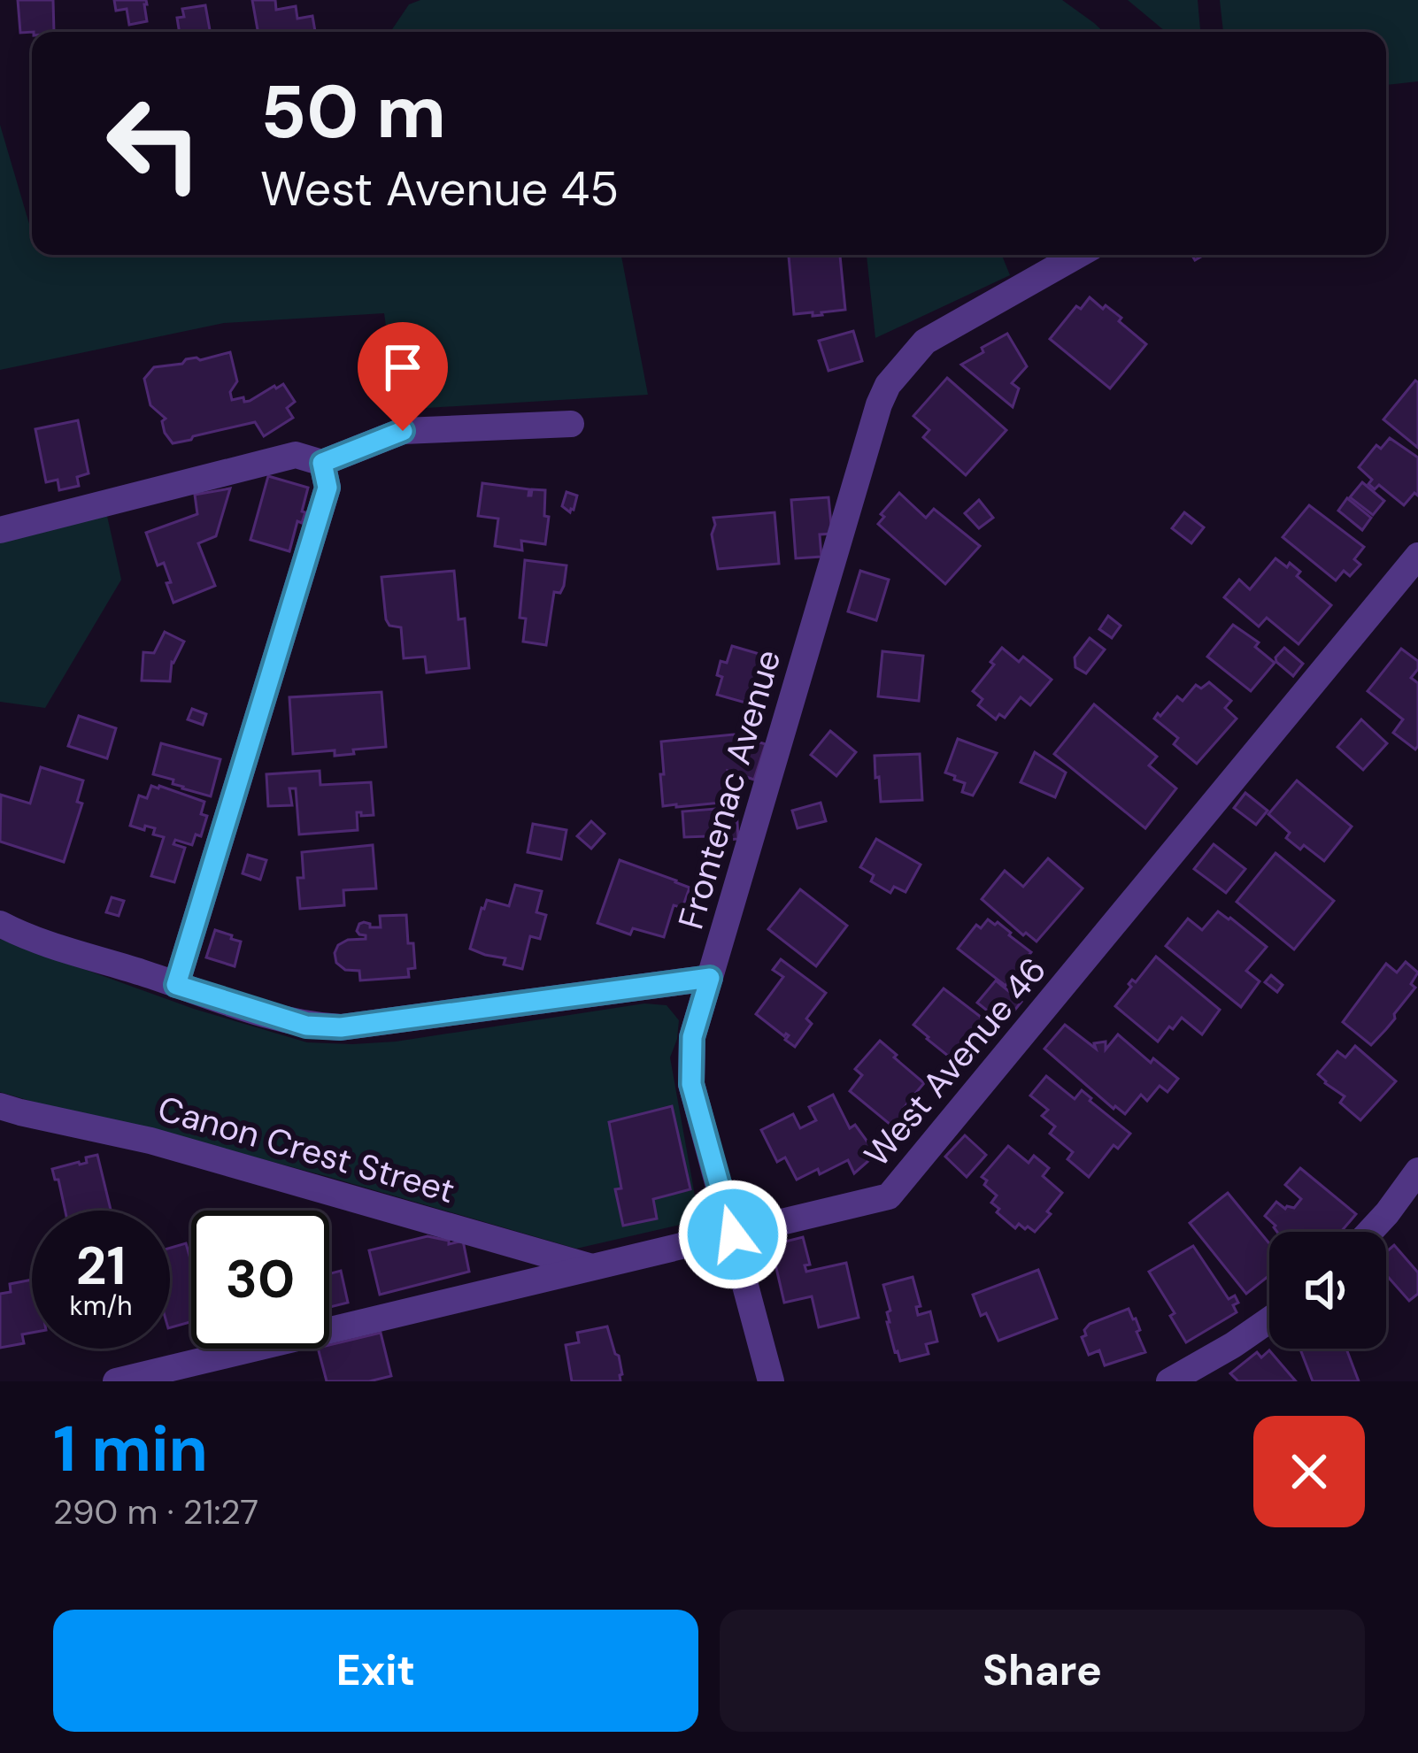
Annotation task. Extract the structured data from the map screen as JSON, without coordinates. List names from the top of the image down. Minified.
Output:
{"streets":{"street":["Frontenac Avenue","West Avenue 46","Canon Crest Street"]},"crossings":[["Frontenac Avenue","West Avenue 46"],["West Avenue 46","Canon Crest Street"]],"page":{"turn":["50 m","West Avenue 45"],"speed":"21 km/h","limit":"30","heading":["1 min","290 m · 21:27"],"buttons":["Exit","Share"]}}
